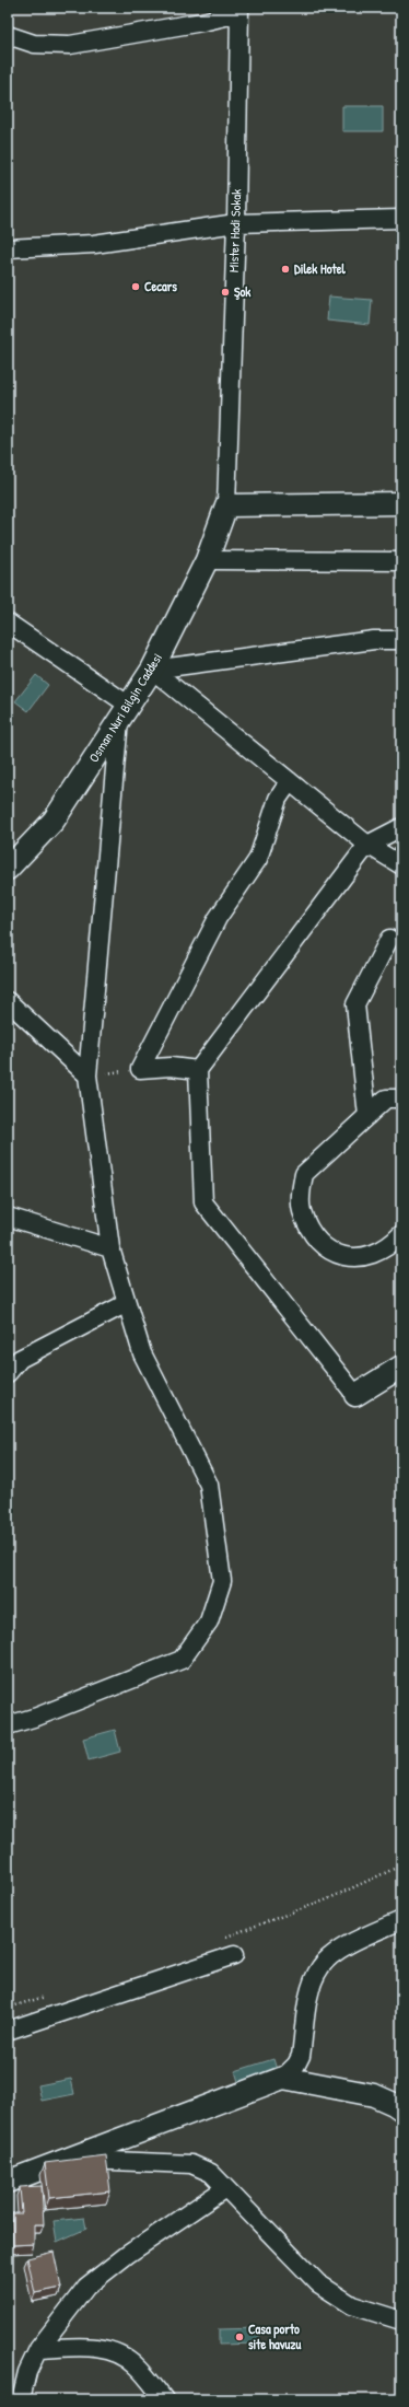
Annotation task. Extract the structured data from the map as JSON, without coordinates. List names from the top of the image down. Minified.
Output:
{"streets":{"street":["Mister Hadi Sokak","Osman Nuri Bilgin Caddesi"]},"crossings":[["Mister Hadi Sokak","Osman Nuri Bilgin Caddesi"]],"places":["Dilek Hotel","Cecars","Şok","Casa porto site havuzu"]}
